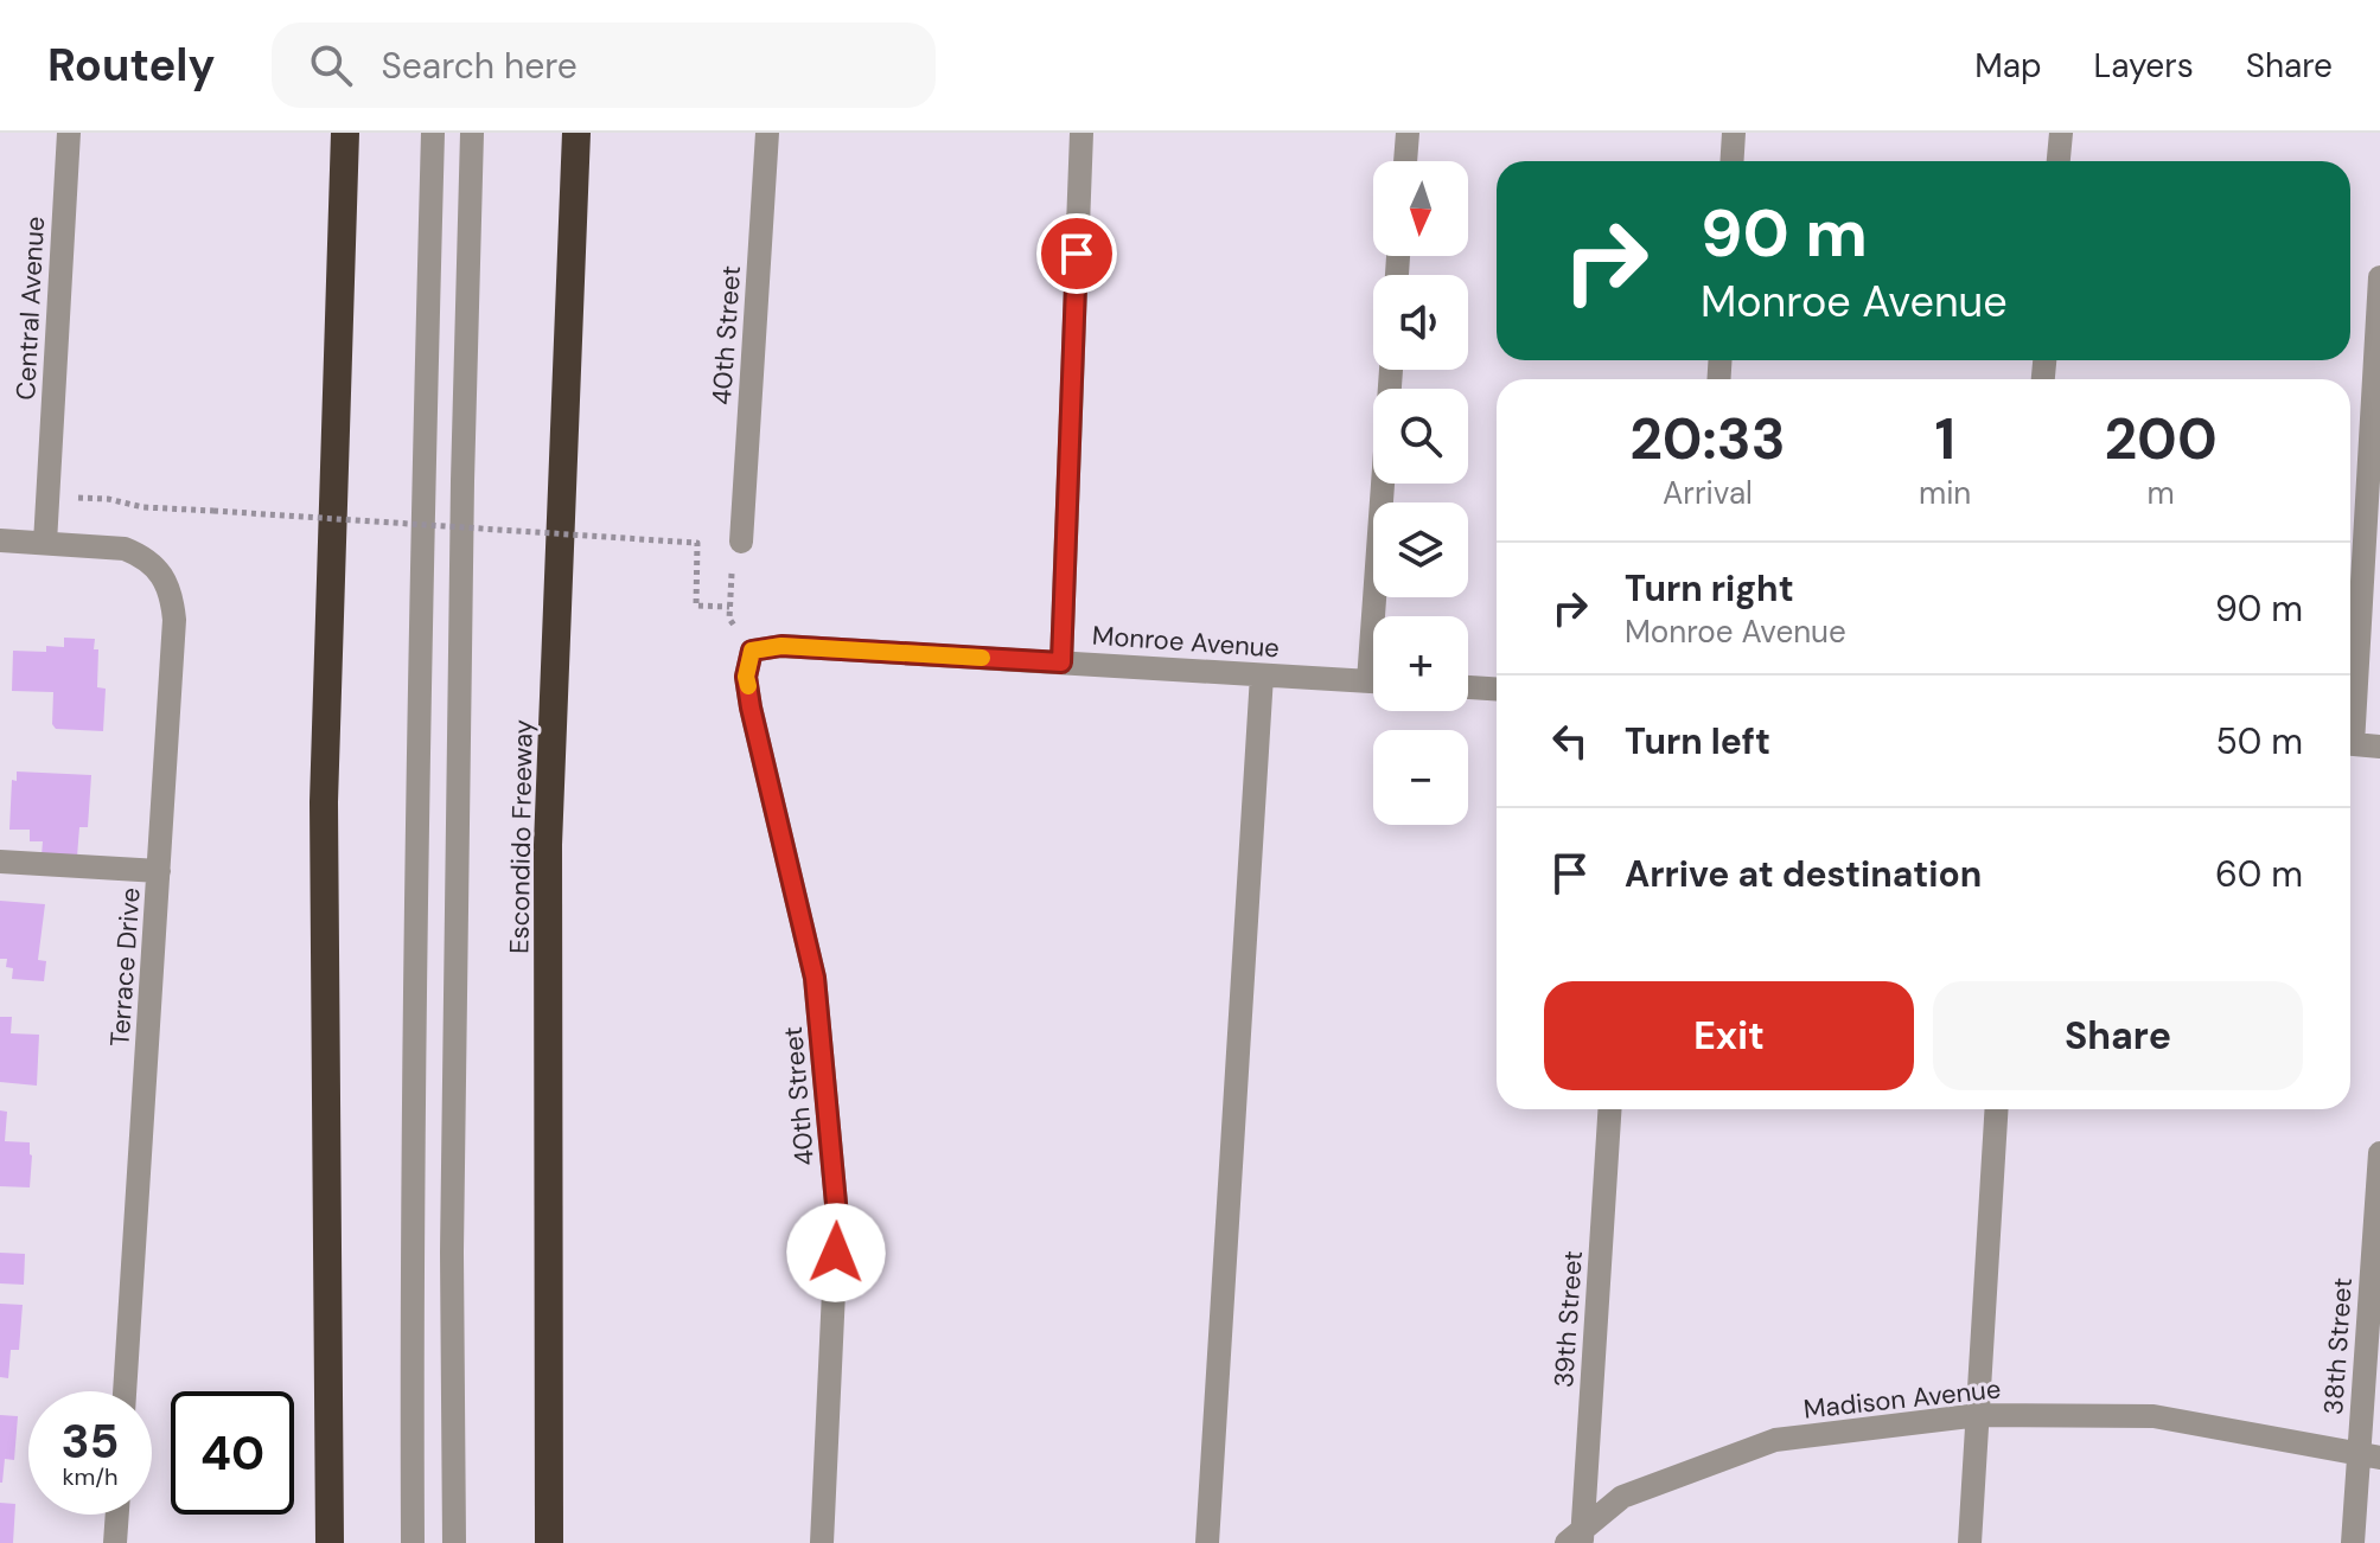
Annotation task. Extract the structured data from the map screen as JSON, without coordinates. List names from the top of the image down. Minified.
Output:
{"streets":{"highway":["Escondido Freeway"],"street":["Central Avenue","40th Street","Monroe Avenue","Terrace Drive","39th Street","38th Street","Madison Avenue"]},"crossings":[["Central Avenue","Terrace Drive"],["40th Street","Monroe Avenue"],["39th Street","Madison Avenue"],["38th Street","Madison Avenue"]],"north":"bottom","page":{"header":"Routely","search":"Search here","nav":["Map","Layers","Share"],"map_buttons":["+","−"],"turn":["90 m","Monroe Avenue"],"eta":["20:33","Arrival","1","min","200","m"],"list":[{"name":"Turn right","note":"Monroe Avenue","value":"90 m"},{"name":"Turn left","value":"50 m"},{"name":"Arrive at destination","value":"60 m"}],"buttons":["Exit","Share"],"speed":"35 km/h","limit":"40"}}
